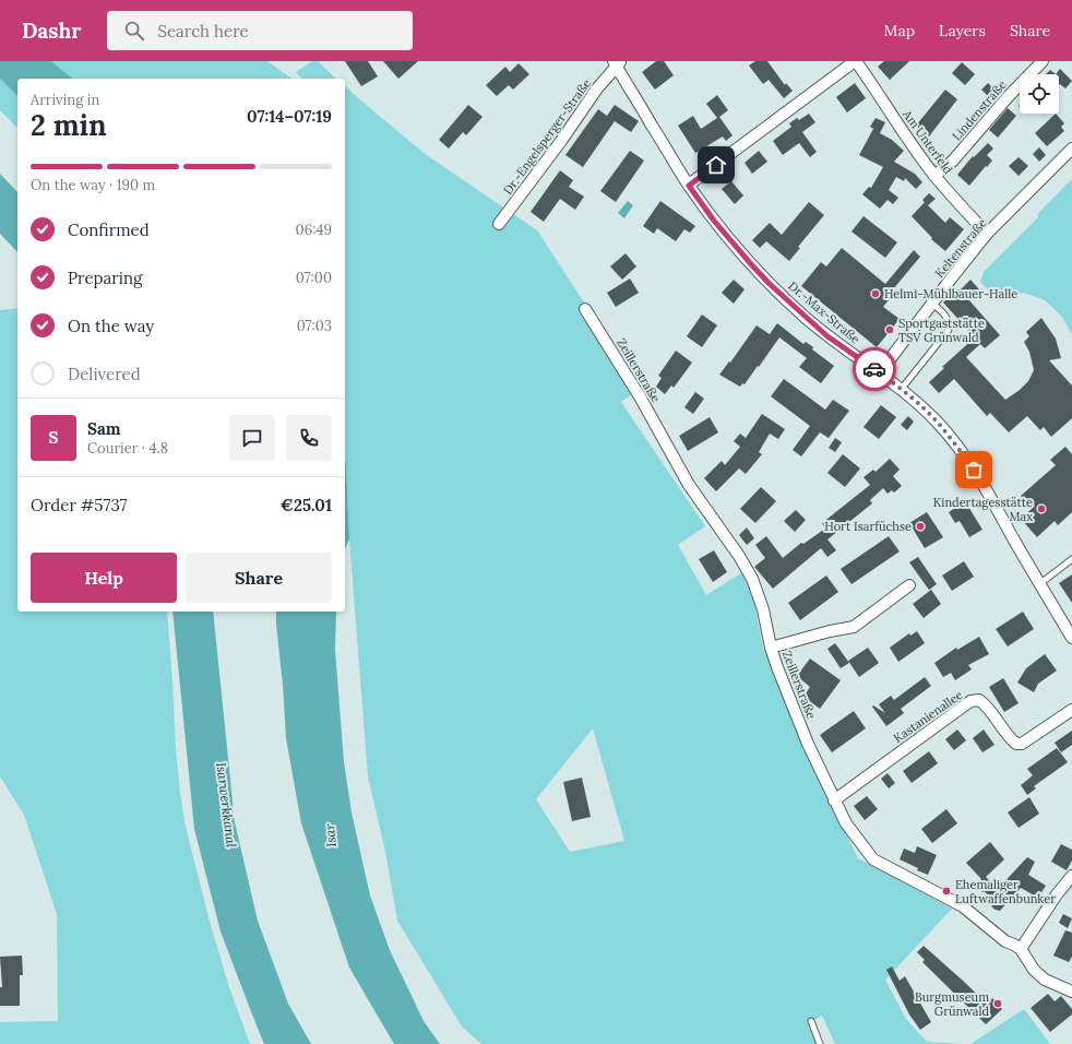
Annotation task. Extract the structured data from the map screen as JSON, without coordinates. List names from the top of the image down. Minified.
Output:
{"streets":{"street":["Lindenstraße","Dr.-Engelsperger-Straße","Am Unterfeld","Keltenstraße","Dr.-Max-Straße","Zeillerstraße","Kastanienallee"]},"crossings":[["Lindenstraße","Am Unterfeld"],["Dr.-Engelsperger-Straße","Dr.-Max-Straße"],["Am Unterfeld","Keltenstraße"],["Keltenstraße","Dr.-Max-Straße"],["Zeillerstraße","Kastanienallee"]],"water":["Isarwerkkanal","Isar"],"places":["Helmi-Mühlbauer-Halle","Sportgaststätte TSV Grünwald","Kindertagesstätte Max","Hort Isarfüchse","Ehemaliger Luftwaffenbunker","Burgmuseum Grünwald"],"page":{"header":"Dashr","search":"Search here","nav":["Map","Layers","Share"],"heading":["2 min","Arriving in","07:14–07:19"],"panel":["Sam","Courier · 4.8","Order #5737","€25.01"],"bar":"On the way · 190 m","list":[["Confirmed","06:49"],["Preparing","07:00"],["On the way","07:03"],"Delivered"],"round":"S","buttons":["Help","Share"]}}
